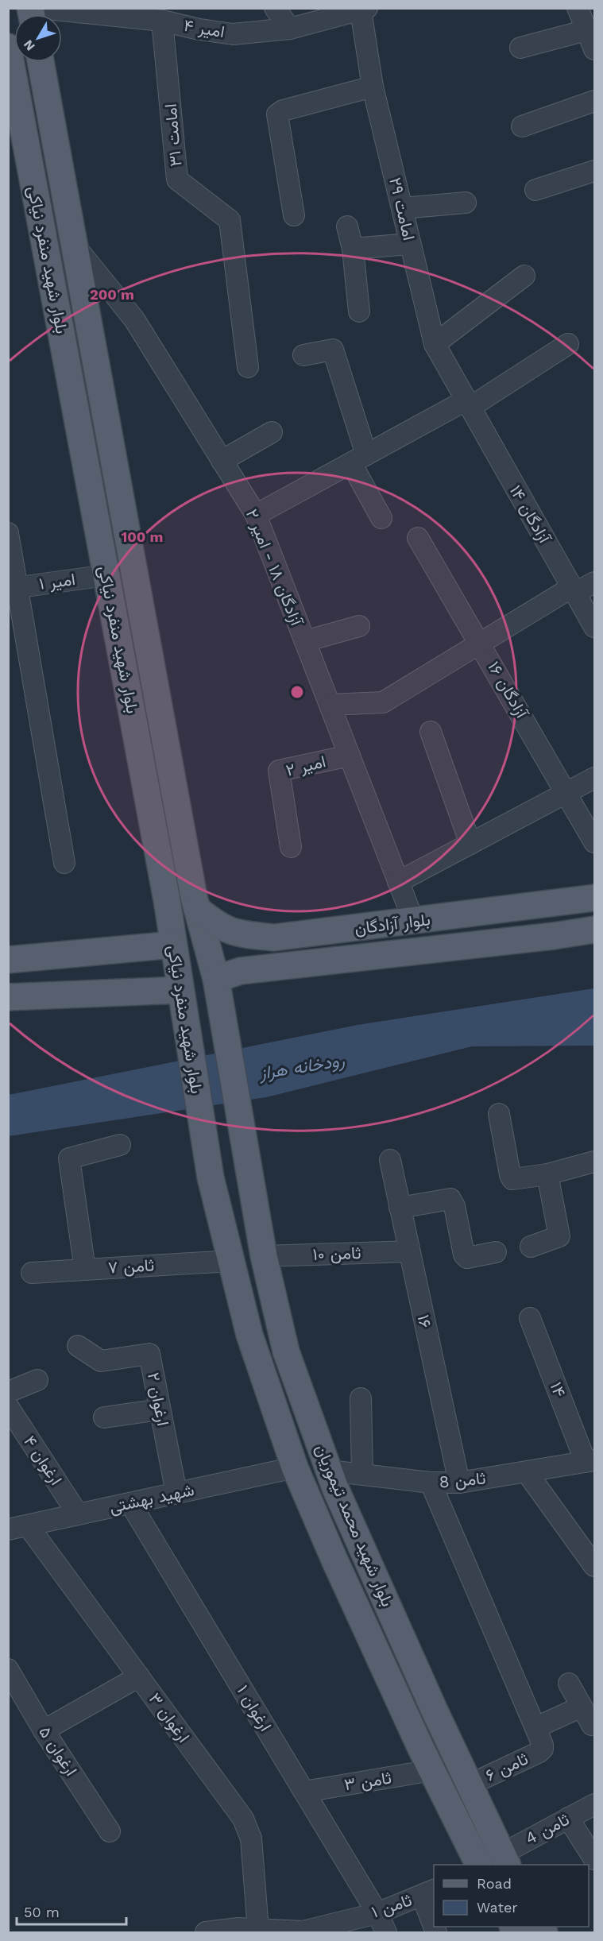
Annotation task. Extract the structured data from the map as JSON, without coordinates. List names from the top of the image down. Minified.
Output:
{"streets":{"main road":["بلوار شهید منفرد نیاکی","بلوار آزادگان","بلوار شهید محمد تیموریان"],"street":["امیر ۴","امامت ۳۱","امامت ۲۹","آزادگان ۱۴","آزادگان ۱۸ - امیر ۲","امیر ۱","آزادگان ۱۶","امیر ۲","ثامن ۱۰","ثامن ۷","۱۶","۱۴","ارغوان ۲","ارغوان ۴","ثامن 8","شهید بهشتی","ارغوان ۱","ارغوان ۳","ارغوان ۵","ثامن ۶","ثامن ۳","ثامن 4","ثامن ۱"]},"crossings":[["امیر ۴","امامت ۳۱"],["امیر ۴","امامت ۲۹"],["امامت ۲۹","آزادگان ۱۴"],["بلوار شهید منفرد نیاکی","آزادگان ۱۸ - امیر ۲"],["بلوار شهید منفرد نیاکی","امیر ۱"],["بلوار شهید منفرد نیاکی","بلوار آزادگان"],["بلوار شهید منفرد نیاکی","بلوار شهید محمد تیموریان"],["آزادگان ۱۸ - امیر ۲","امیر ۲"],["آزادگان ۱۸ - امیر ۲","بلوار آزادگان"],["ثامن ۱۰","۱۶"],["ثامن ۱۰","بلوار شهید محمد تیموریان"],["ثامن ۷","بلوار شهید محمد تیموریان"],["۱۶","ثامن 8"],["۱۴","ثامن 8"],["ارغوان ۲","شهید بهشتی"],["ارغوان ۴","شهید بهشتی"],["ثامن 8","بلوار شهید محمد تیموریان"],["شهید بهشتی","بلوار شهید محمد تیموریان"],["شهید بهشتی","ارغوان ۱"],["شهید بهشتی","ارغوان ۳"],["بلوار شهید محمد تیموریان","ثامن ۶"],["بلوار شهید محمد تیموریان","ثامن ۳"],["بلوار شهید محمد تیموریان","ثامن 4"],["ارغوان ۱","ثامن ۳"],["ارغوان ۱","ثامن ۱"],["ارغوان ۳","ثامن ۱"]],"water":["رودخانه هراز"],"legend":["Road","Water"],"scale_bar":"50 m","north":"bottom left","rings":["200 m","100 m"]}
